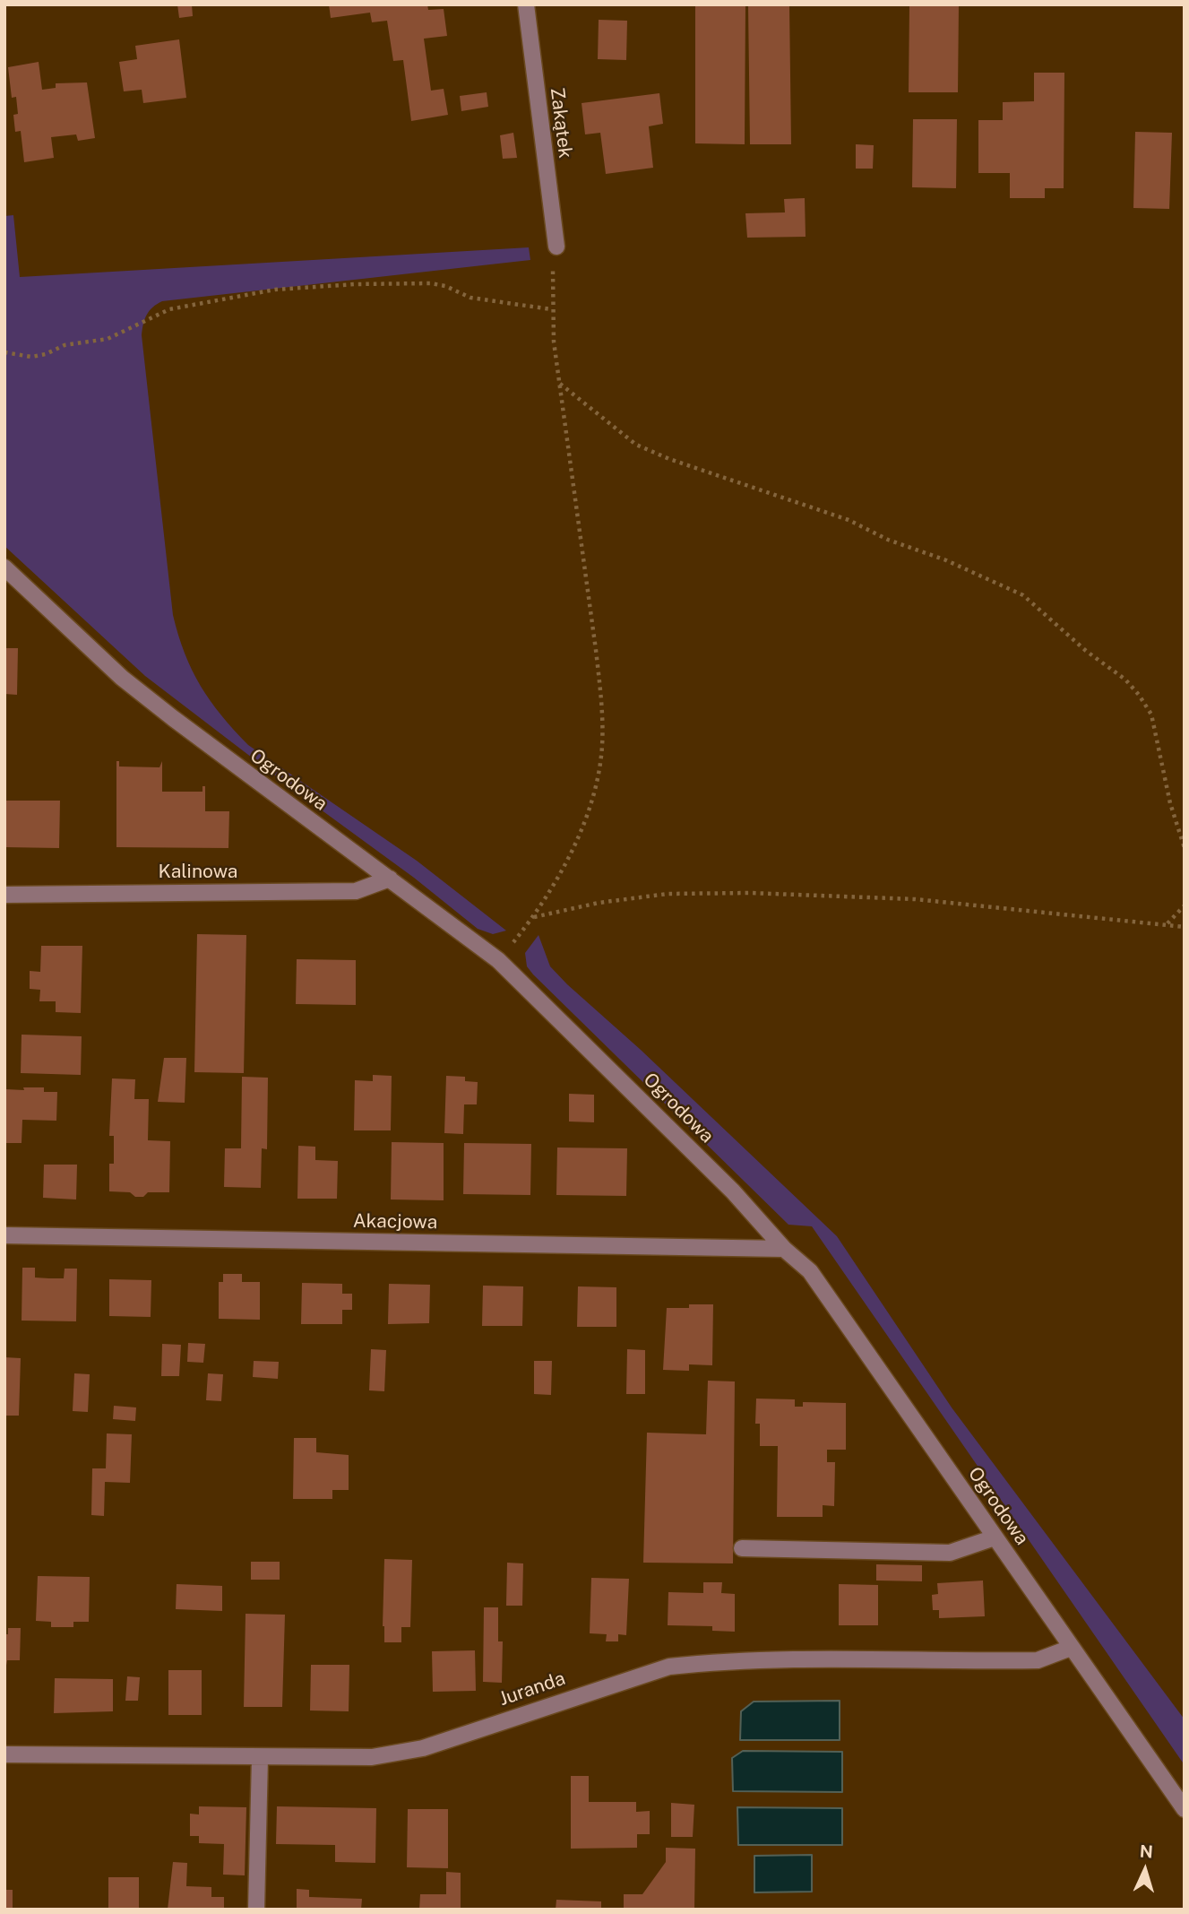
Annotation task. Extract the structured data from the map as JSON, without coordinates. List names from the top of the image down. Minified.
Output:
{"streets":{"street":["Zakątek","Ogrodowa","Kalinowa","Akacjowa","Juranda"]},"crossings":[["Ogrodowa","Kalinowa"],["Ogrodowa","Akacjowa"],["Ogrodowa","Juranda"]],"north":"top"}
